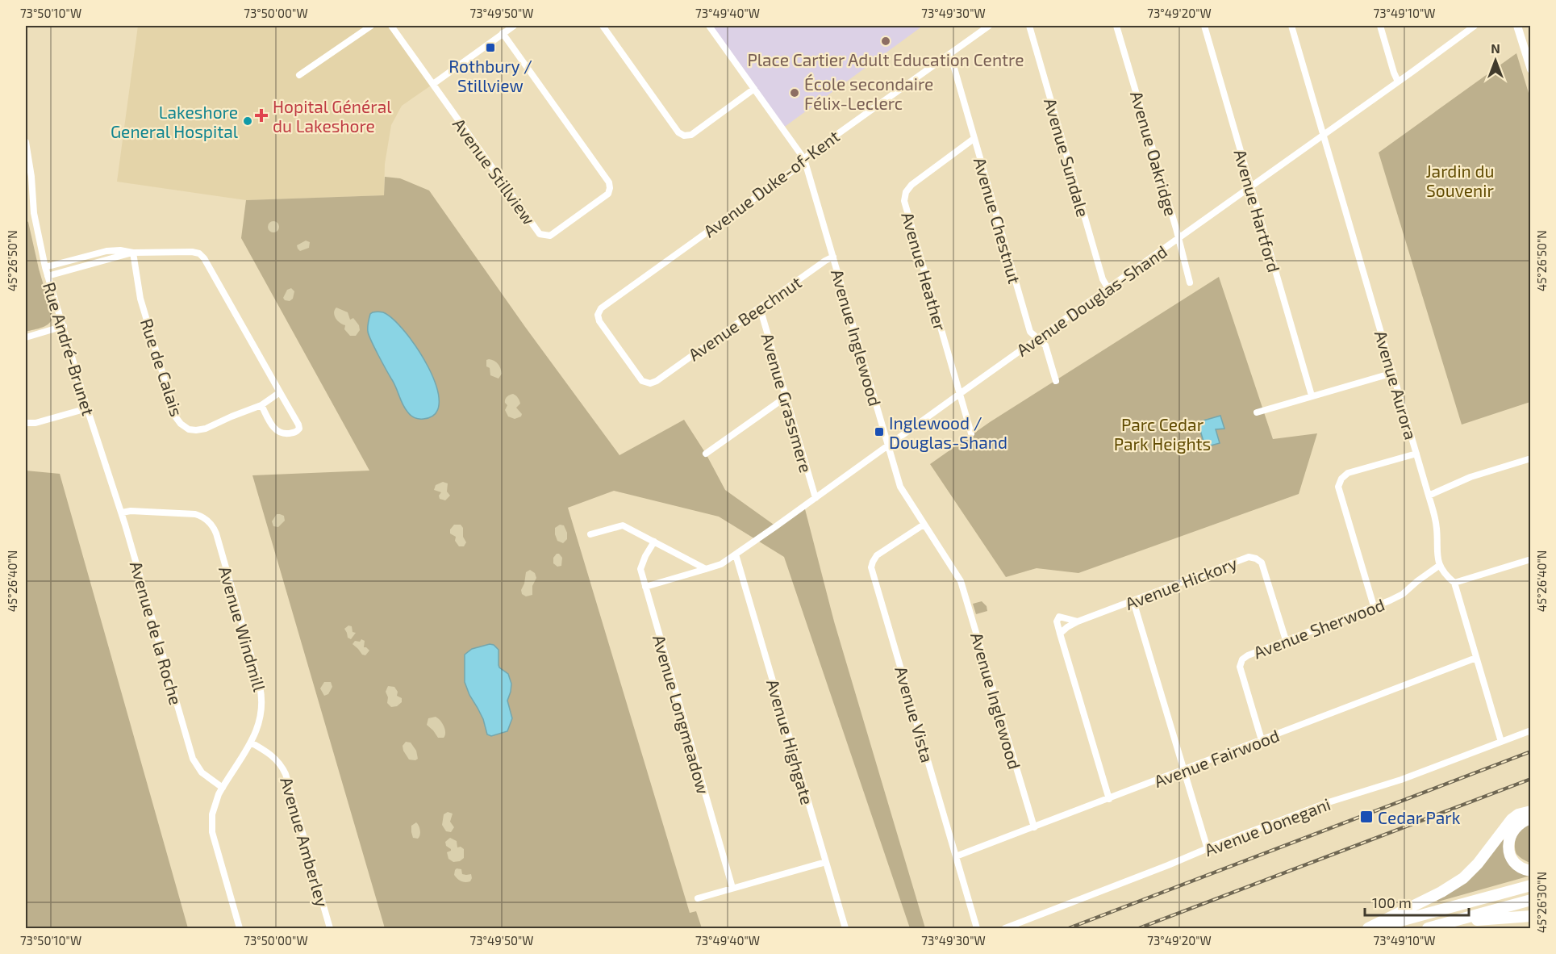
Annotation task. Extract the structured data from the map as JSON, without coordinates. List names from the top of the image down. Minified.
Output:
{"streets":{"street":["Avenue Oakridge","Avenue Sundale","Avenue Stillview","Avenue Duke-of-Kent","Avenue Hartford","Avenue Chestnut","Avenue Heather","Avenue Douglas-Shand","Avenue Beechnut","Avenue Inglewood","Rue André-Brunet","Rue de Calais","Avenue Aurora","Avenue Grassmere","Avenue Hickory","Avenue Sherwood","Avenue Windmill","Avenue de la Roche","Avenue Longmeadow","Avenue Vista","Avenue Highgate","Avenue Fairwood","Avenue Donegani","Avenue Amberley"]},"crossings":[["Avenue Oakridge","Avenue Douglas-Shand"],["Avenue Sundale","Avenue Douglas-Shand"],["Avenue Duke-of-Kent","Avenue Chestnut"],["Avenue Duke-of-Kent","Avenue Beechnut"],["Avenue Duke-of-Kent","Avenue Inglewood"],["Avenue Hartford","Avenue Douglas-Shand"],["Avenue Chestnut","Avenue Heather"],["Avenue Chestnut","Avenue Douglas-Shand"],["Avenue Heather","Avenue Douglas-Shand"],["Avenue Douglas-Shand","Avenue Inglewood"],["Avenue Douglas-Shand","Avenue Aurora"],["Avenue Douglas-Shand","Avenue Grassmere"],["Avenue Douglas-Shand","Avenue Longmeadow"],["Avenue Douglas-Shand","Avenue Highgate"],["Avenue Beechnut","Avenue Inglewood"],["Avenue Beechnut","Avenue Grassmere"],["Avenue Inglewood","Avenue Vista"],["Avenue Inglewood","Avenue Fairwood"],["Rue André-Brunet","Avenue de la Roche"],["Avenue Aurora","Avenue Sherwood"],["Avenue Hickory","Avenue Sherwood"],["Avenue Sherwood","Avenue Fairwood"],["Avenue Windmill","Avenue de la Roche"],["Avenue Windmill","Avenue Amberley"],["Avenue Vista","Avenue Fairwood"]],"parks":["Jardin du Souvenir","Parc Cedar Park Heights"],"places":{"other":["Place Cartier Adult Education Centre","École secondaire Félix-Leclerc","Lakeshore General Hospital"],"transit":["Rothbury / Stillview","Inglewood / Douglas-Shand","Cedar Park"],"health":["Hopital Général du Lakeshore"]},"scale_bar":"100 m","north":"top","coordinates":["73°50'10\"W","73°50'00\"W","73°49'50\"W","73°49'40\"W","73°49'30\"W","73°49'20\"W","73°49'10\"W","45°26'50\"N","45°26'40\"N","45°26'30\"N"]}
